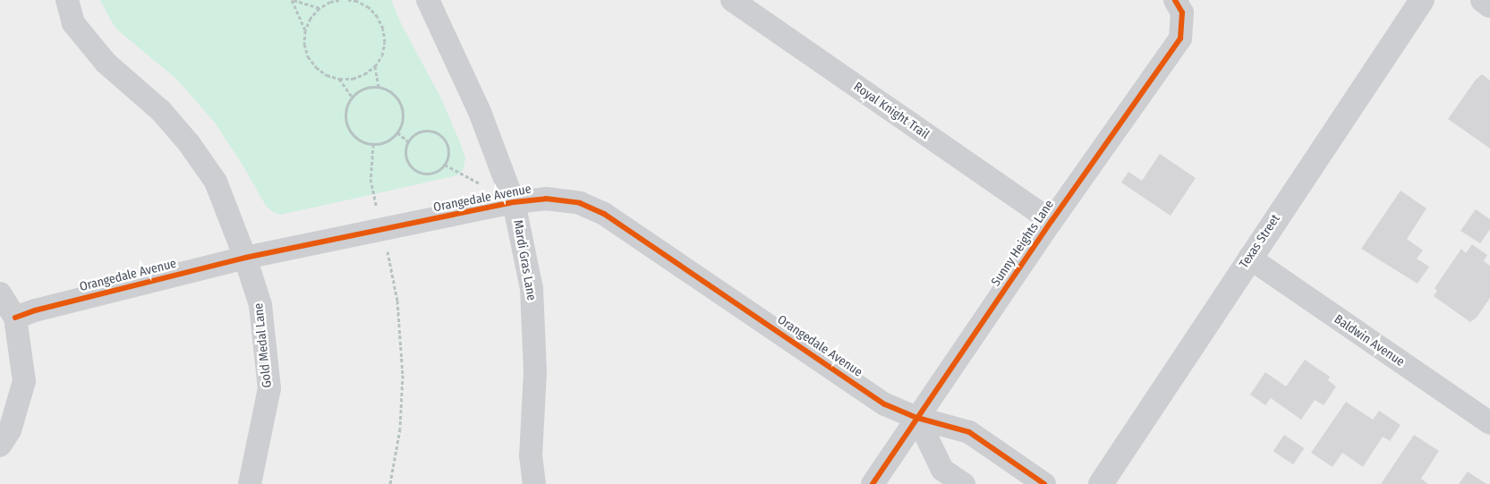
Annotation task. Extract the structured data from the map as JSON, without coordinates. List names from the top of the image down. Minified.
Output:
{"streets":{"street":["Royal Knight Trail","Orangedale Avenue","Texas Street","Sunny Heights Lane","Mardi Gras Lane","Baldwin Avenue","Gold Medal Lane"]},"crossings":[["Royal Knight Trail","Sunny Heights Lane"],["Orangedale Avenue","Sunny Heights Lane"],["Orangedale Avenue","Mardi Gras Lane"],["Orangedale Avenue","Gold Medal Lane"],["Texas Street","Baldwin Avenue"]]}
